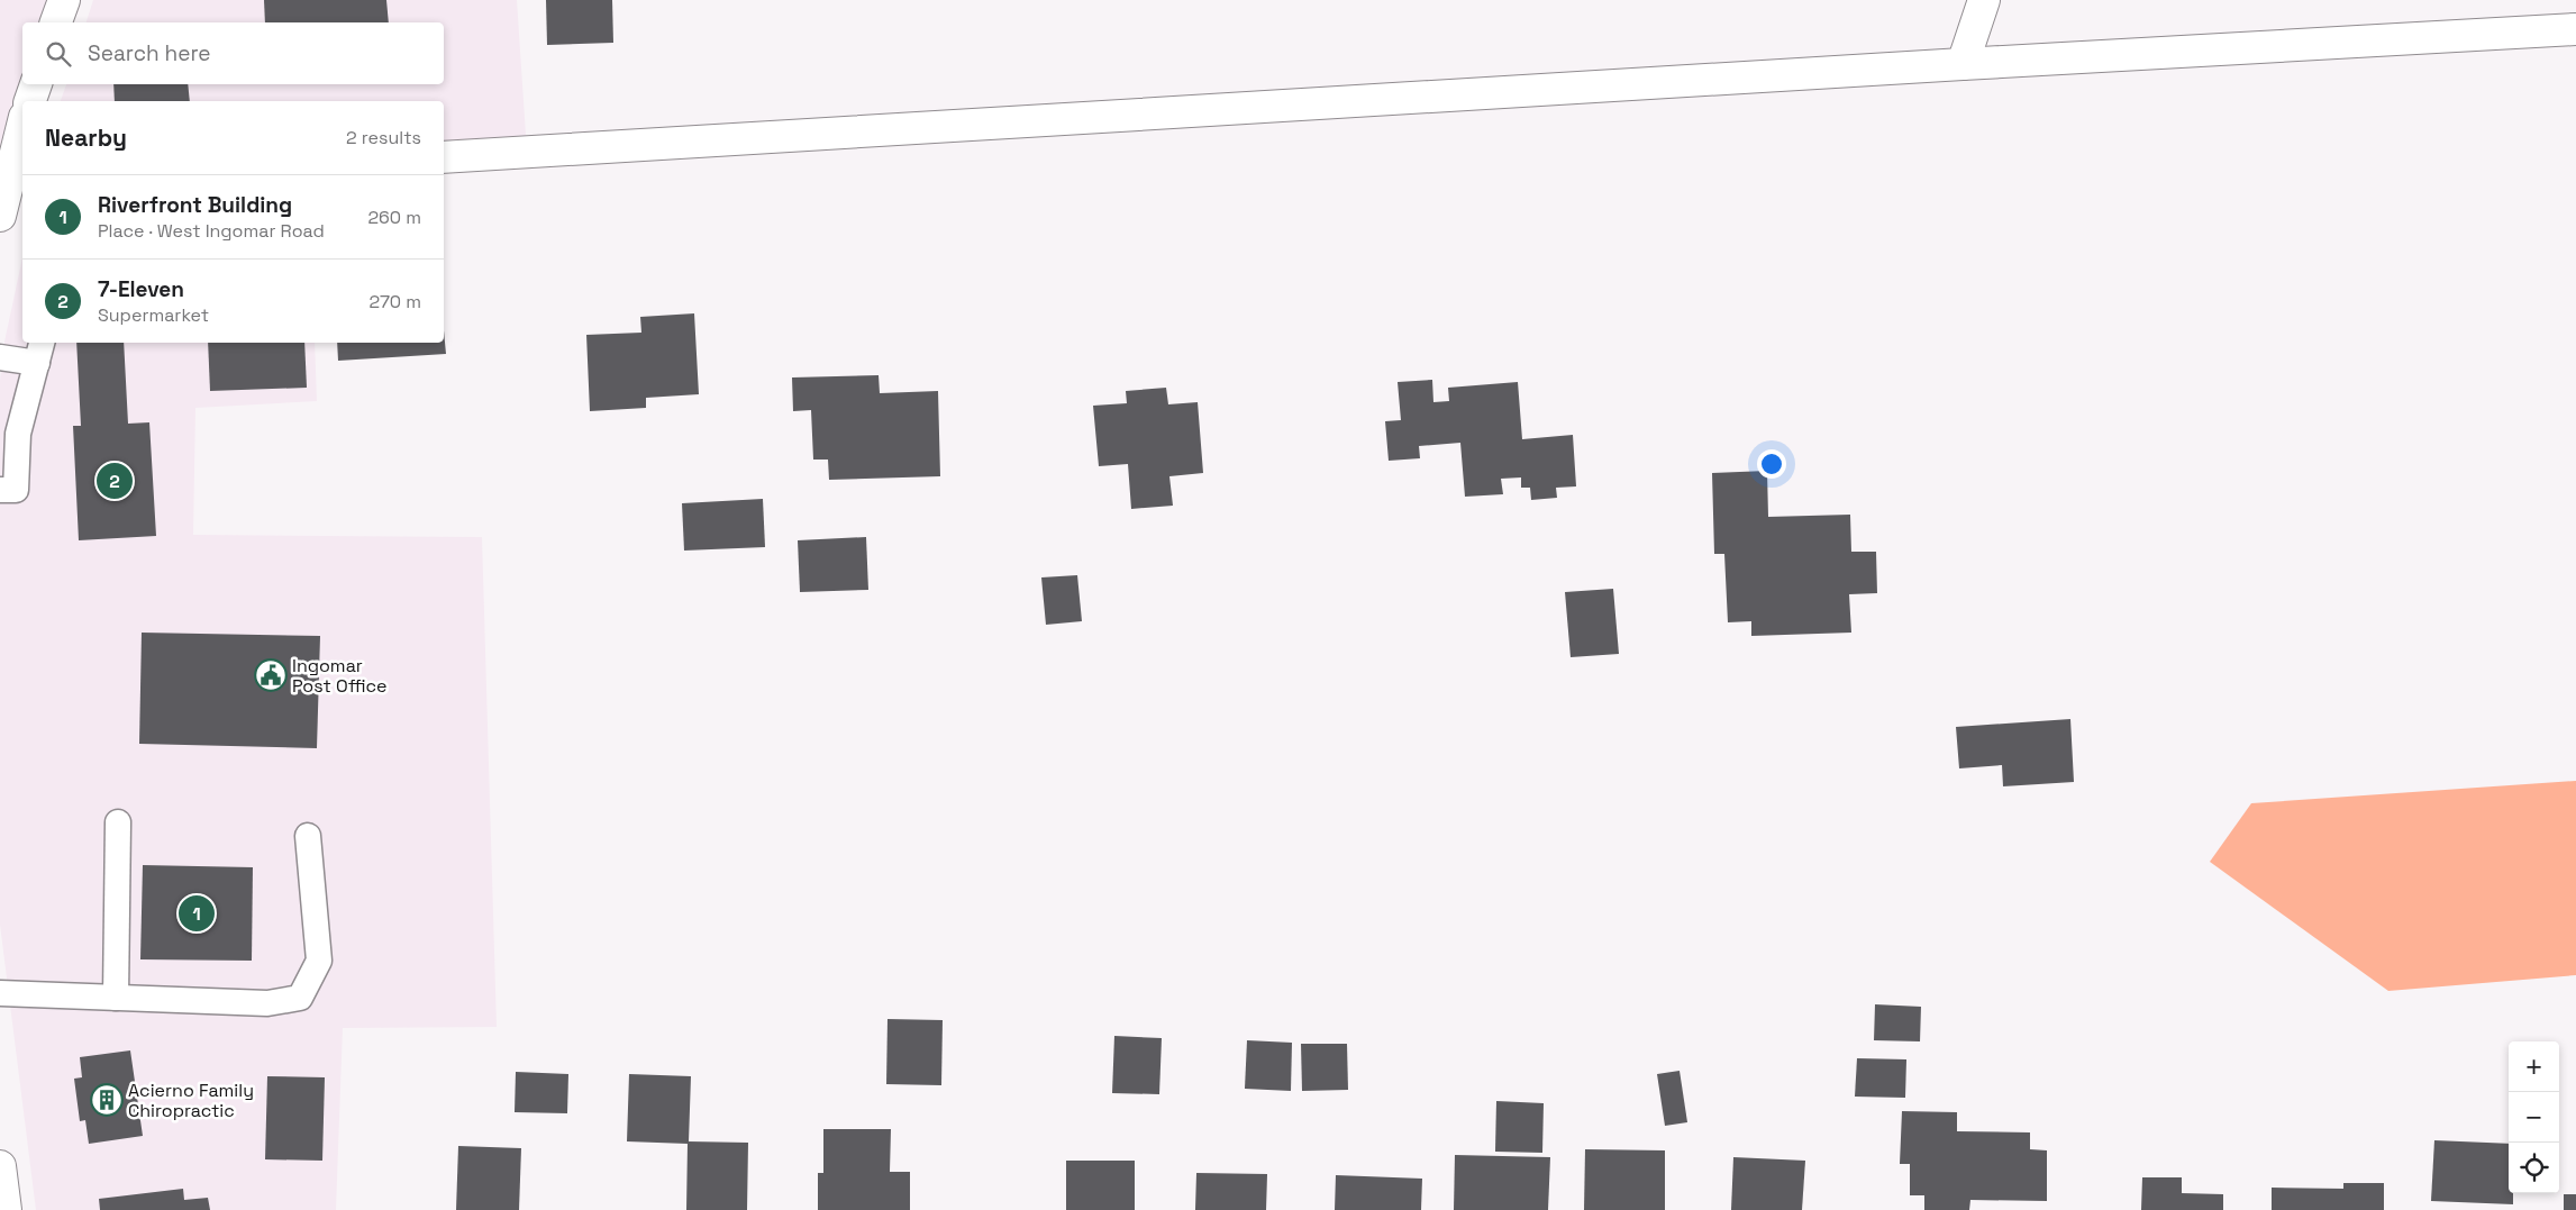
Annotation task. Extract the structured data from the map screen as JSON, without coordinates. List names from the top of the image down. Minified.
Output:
{"places":{"public building":["Ingomar Post Office"],"building":["Acierno Family Chiropractic"]},"page":{"search":"Search here","heading":["Nearby","2 results"],"list":[{"mark":"1","name":"Riverfront Building","note":"Place · West Ingomar Road","value":"260 m"},{"mark":"2","name":"7-Eleven","note":"Supermarket","value":"270 m"}],"pins":["2","1"],"map_buttons":["+","−"]}}
